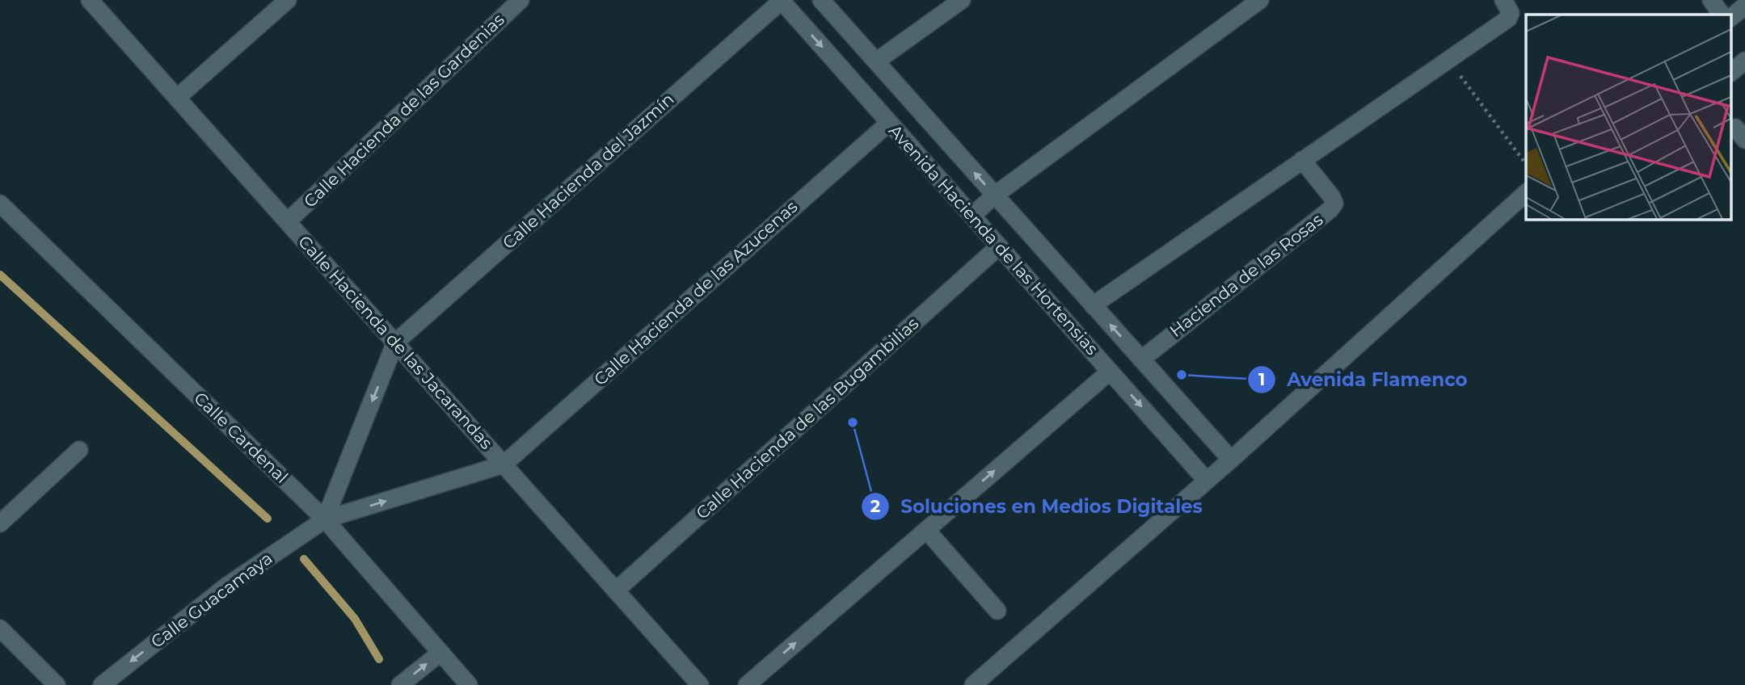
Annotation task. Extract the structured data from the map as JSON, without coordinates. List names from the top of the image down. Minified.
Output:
{"streets":{"street":["Calle Hacienda de las Gardenias","Calle Hacienda del Jazmín","Avenida Hacienda de las Hortensias","Hacienda de las Rosas","Calle Hacienda de las Azucenas","Calle Hacienda de las Jacarandas","Calle Hacienda de las Bugambilias","Calle Cardenal","Calle Guacamaya"]},"crossings":[["Calle Hacienda de las Gardenias","Calle Hacienda de las Jacarandas"],["Calle Hacienda del Jazmín","Avenida Hacienda de las Hortensias"],["Calle Hacienda del Jazmín","Calle Hacienda de las Jacarandas"],["Avenida Hacienda de las Hortensias","Hacienda de las Rosas"],["Avenida Hacienda de las Hortensias","Calle Hacienda de las Azucenas"],["Avenida Hacienda de las Hortensias","Calle Hacienda de las Bugambilias"],["Calle Hacienda de las Azucenas","Calle Hacienda de las Jacarandas"],["Calle Hacienda de las Azucenas","Calle Guacamaya"],["Calle Hacienda de las Jacarandas","Calle Hacienda de las Bugambilias"],["Calle Hacienda de las Jacarandas","Calle Guacamaya"],["Calle Cardenal","Calle Guacamaya"]],"places":["Avenida Flamenco","Soluciones en Medios Digitales"]}
